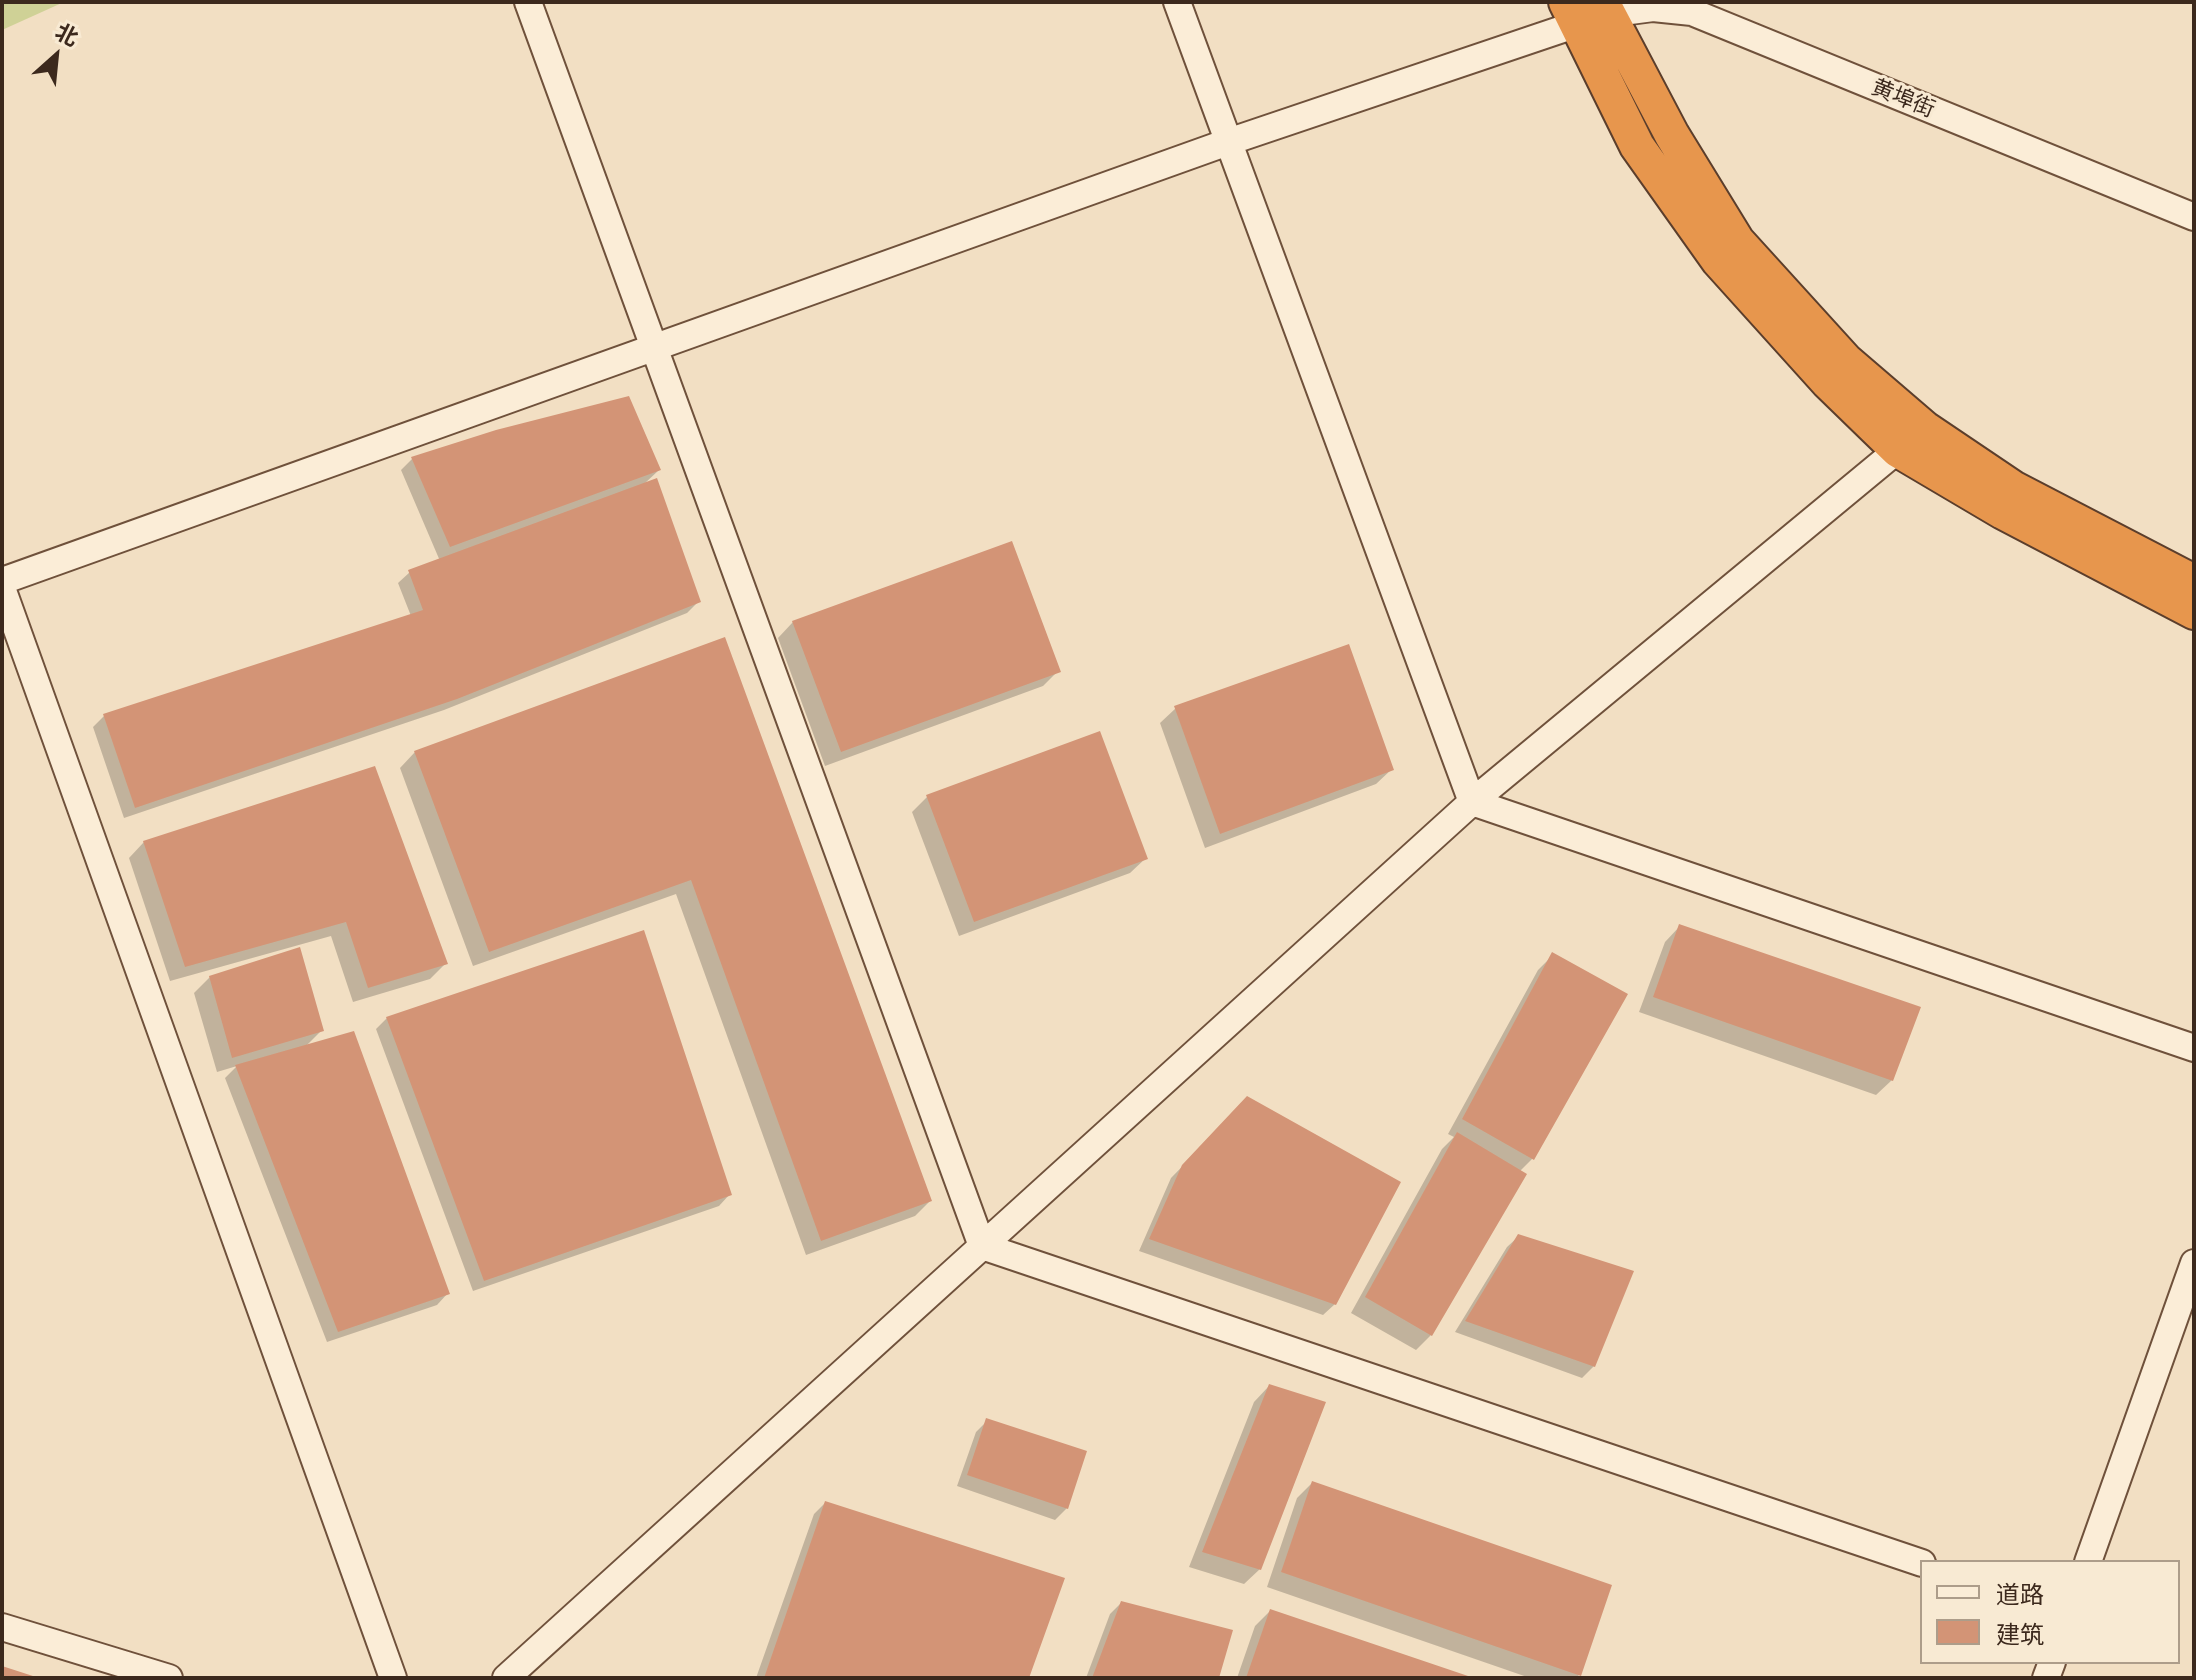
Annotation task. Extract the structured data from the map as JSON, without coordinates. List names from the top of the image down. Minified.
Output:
{"streets":{"street":["黄埠街"]},"legend":["道路","建筑"],"north":"top right"}
